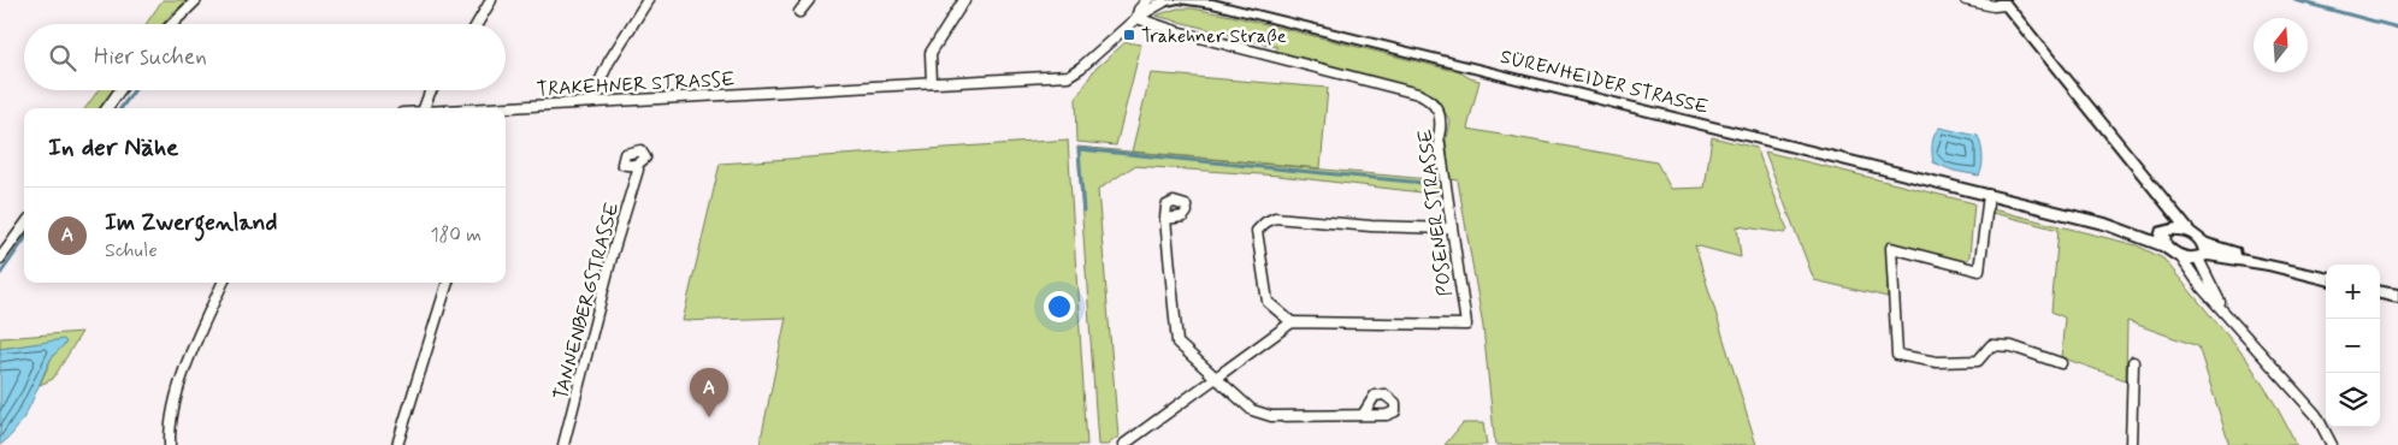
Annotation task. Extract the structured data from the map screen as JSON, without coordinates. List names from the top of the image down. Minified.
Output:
{"streets":{"main road":["SÜRENHEIDER STRASSE"],"street":["TRAKEHNER STRASSE","POSENER STRASSE","TANNENBERGSTRASSE"]},"crossings":[["TRAKEHNER STRASSE","POSENER STRASSE"]],"places":{"transit":["Trakehner Straße"]},"north":"top","page":{"search":"Hier suchen","heading":"In der Nähe","list":[{"mark":"A","name":"Im Zwergenland","note":"Schule","value":"180 m"}],"map_buttons":["+","−"],"pins":"A"}}
